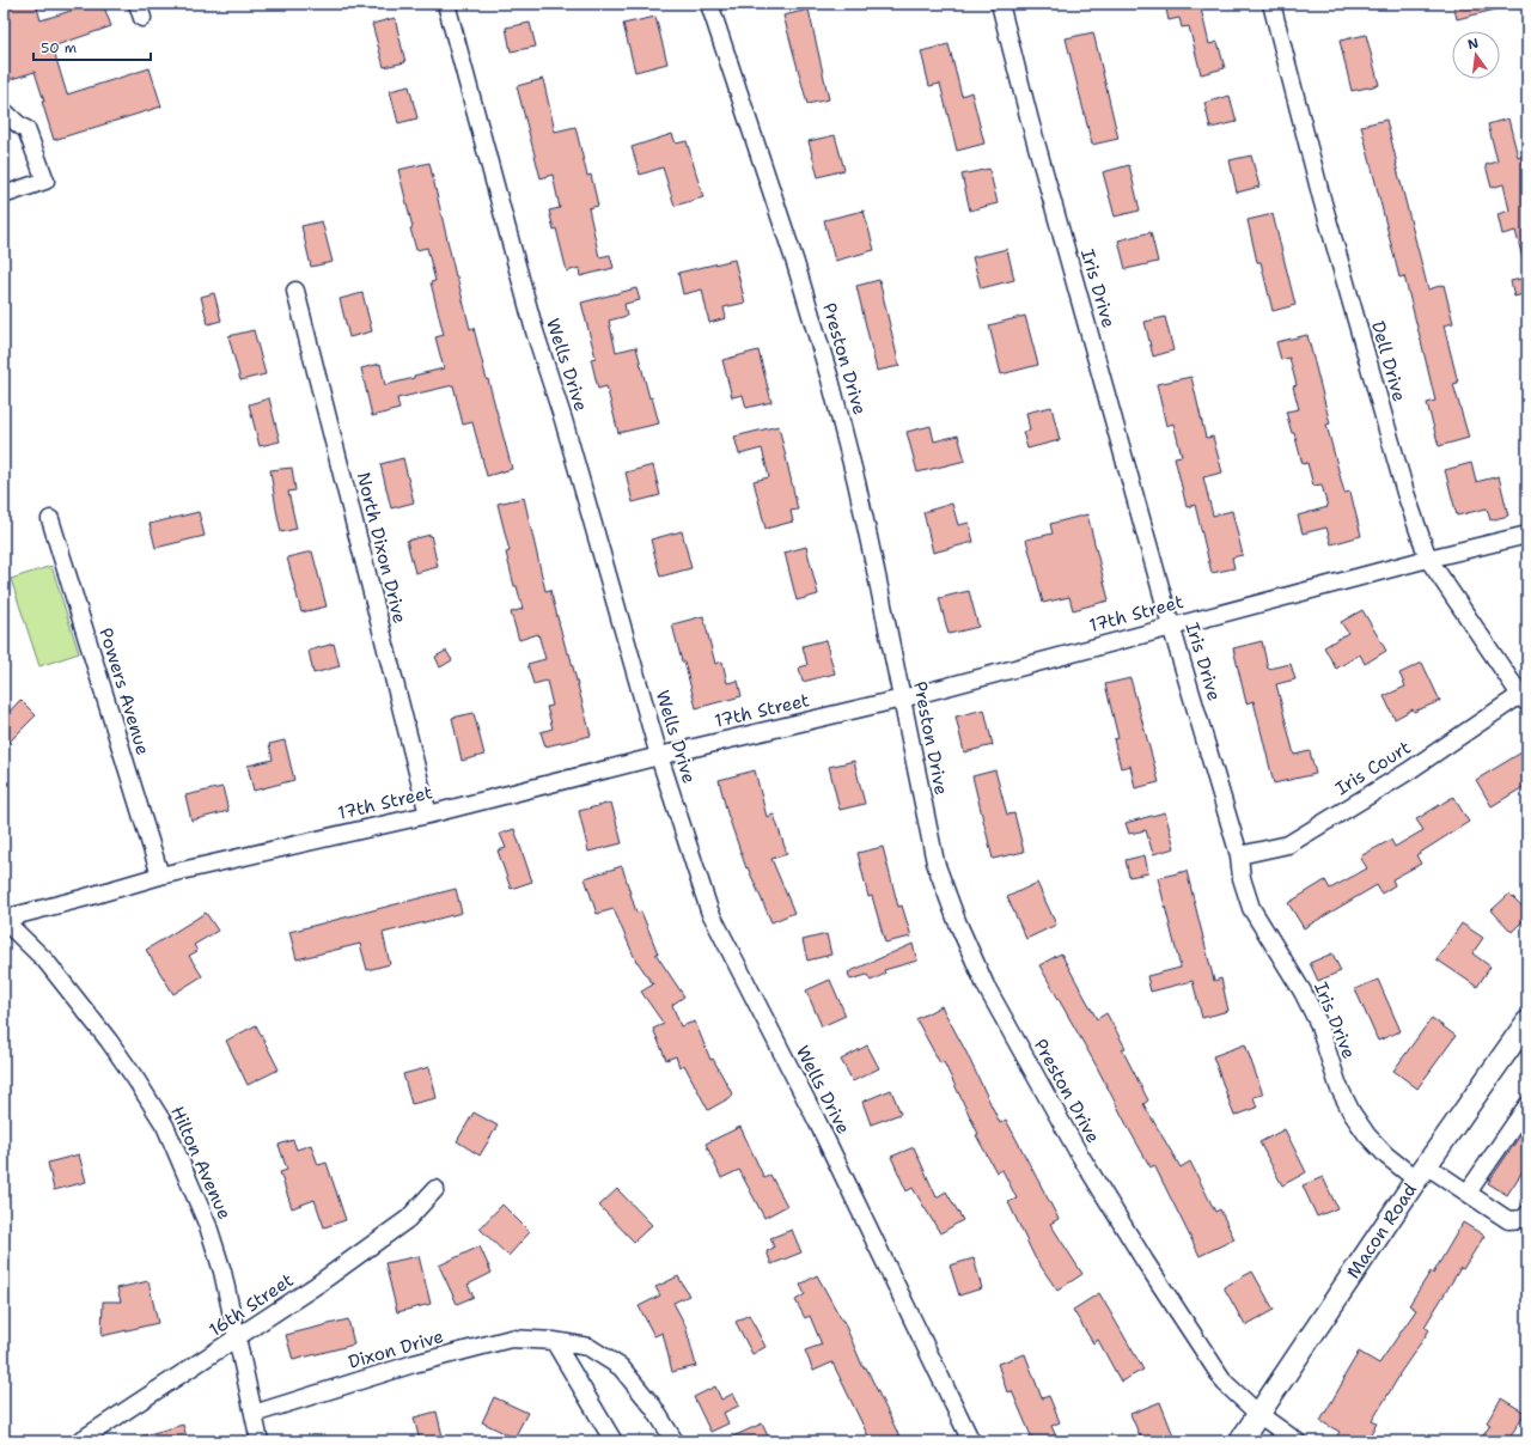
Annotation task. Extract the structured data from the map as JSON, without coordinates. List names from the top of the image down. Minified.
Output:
{"streets":{"main road":["Macon Road"],"street":["Iris Drive","Preston Drive","Dell Drive","Wells Drive","North Dixon Drive","17th Street","Powers Avenue","Iris Court","Hilton Avenue","16th Street","Dixon Drive"]},"crossings":[["Iris Drive","17th Street"],["Iris Drive","Iris Court"],["Iris Drive","Macon Road"],["Preston Drive","17th Street"],["Preston Drive","Macon Road"],["Dell Drive","17th Street"],["Dell Drive","Iris Court"],["Wells Drive","17th Street"],["North Dixon Drive","17th Street"],["17th Street","Powers Avenue"],["17th Street","Hilton Avenue"],["Hilton Avenue","16th Street"],["Hilton Avenue","Dixon Drive"]],"scale_bar":"50 m","north":"top"}
